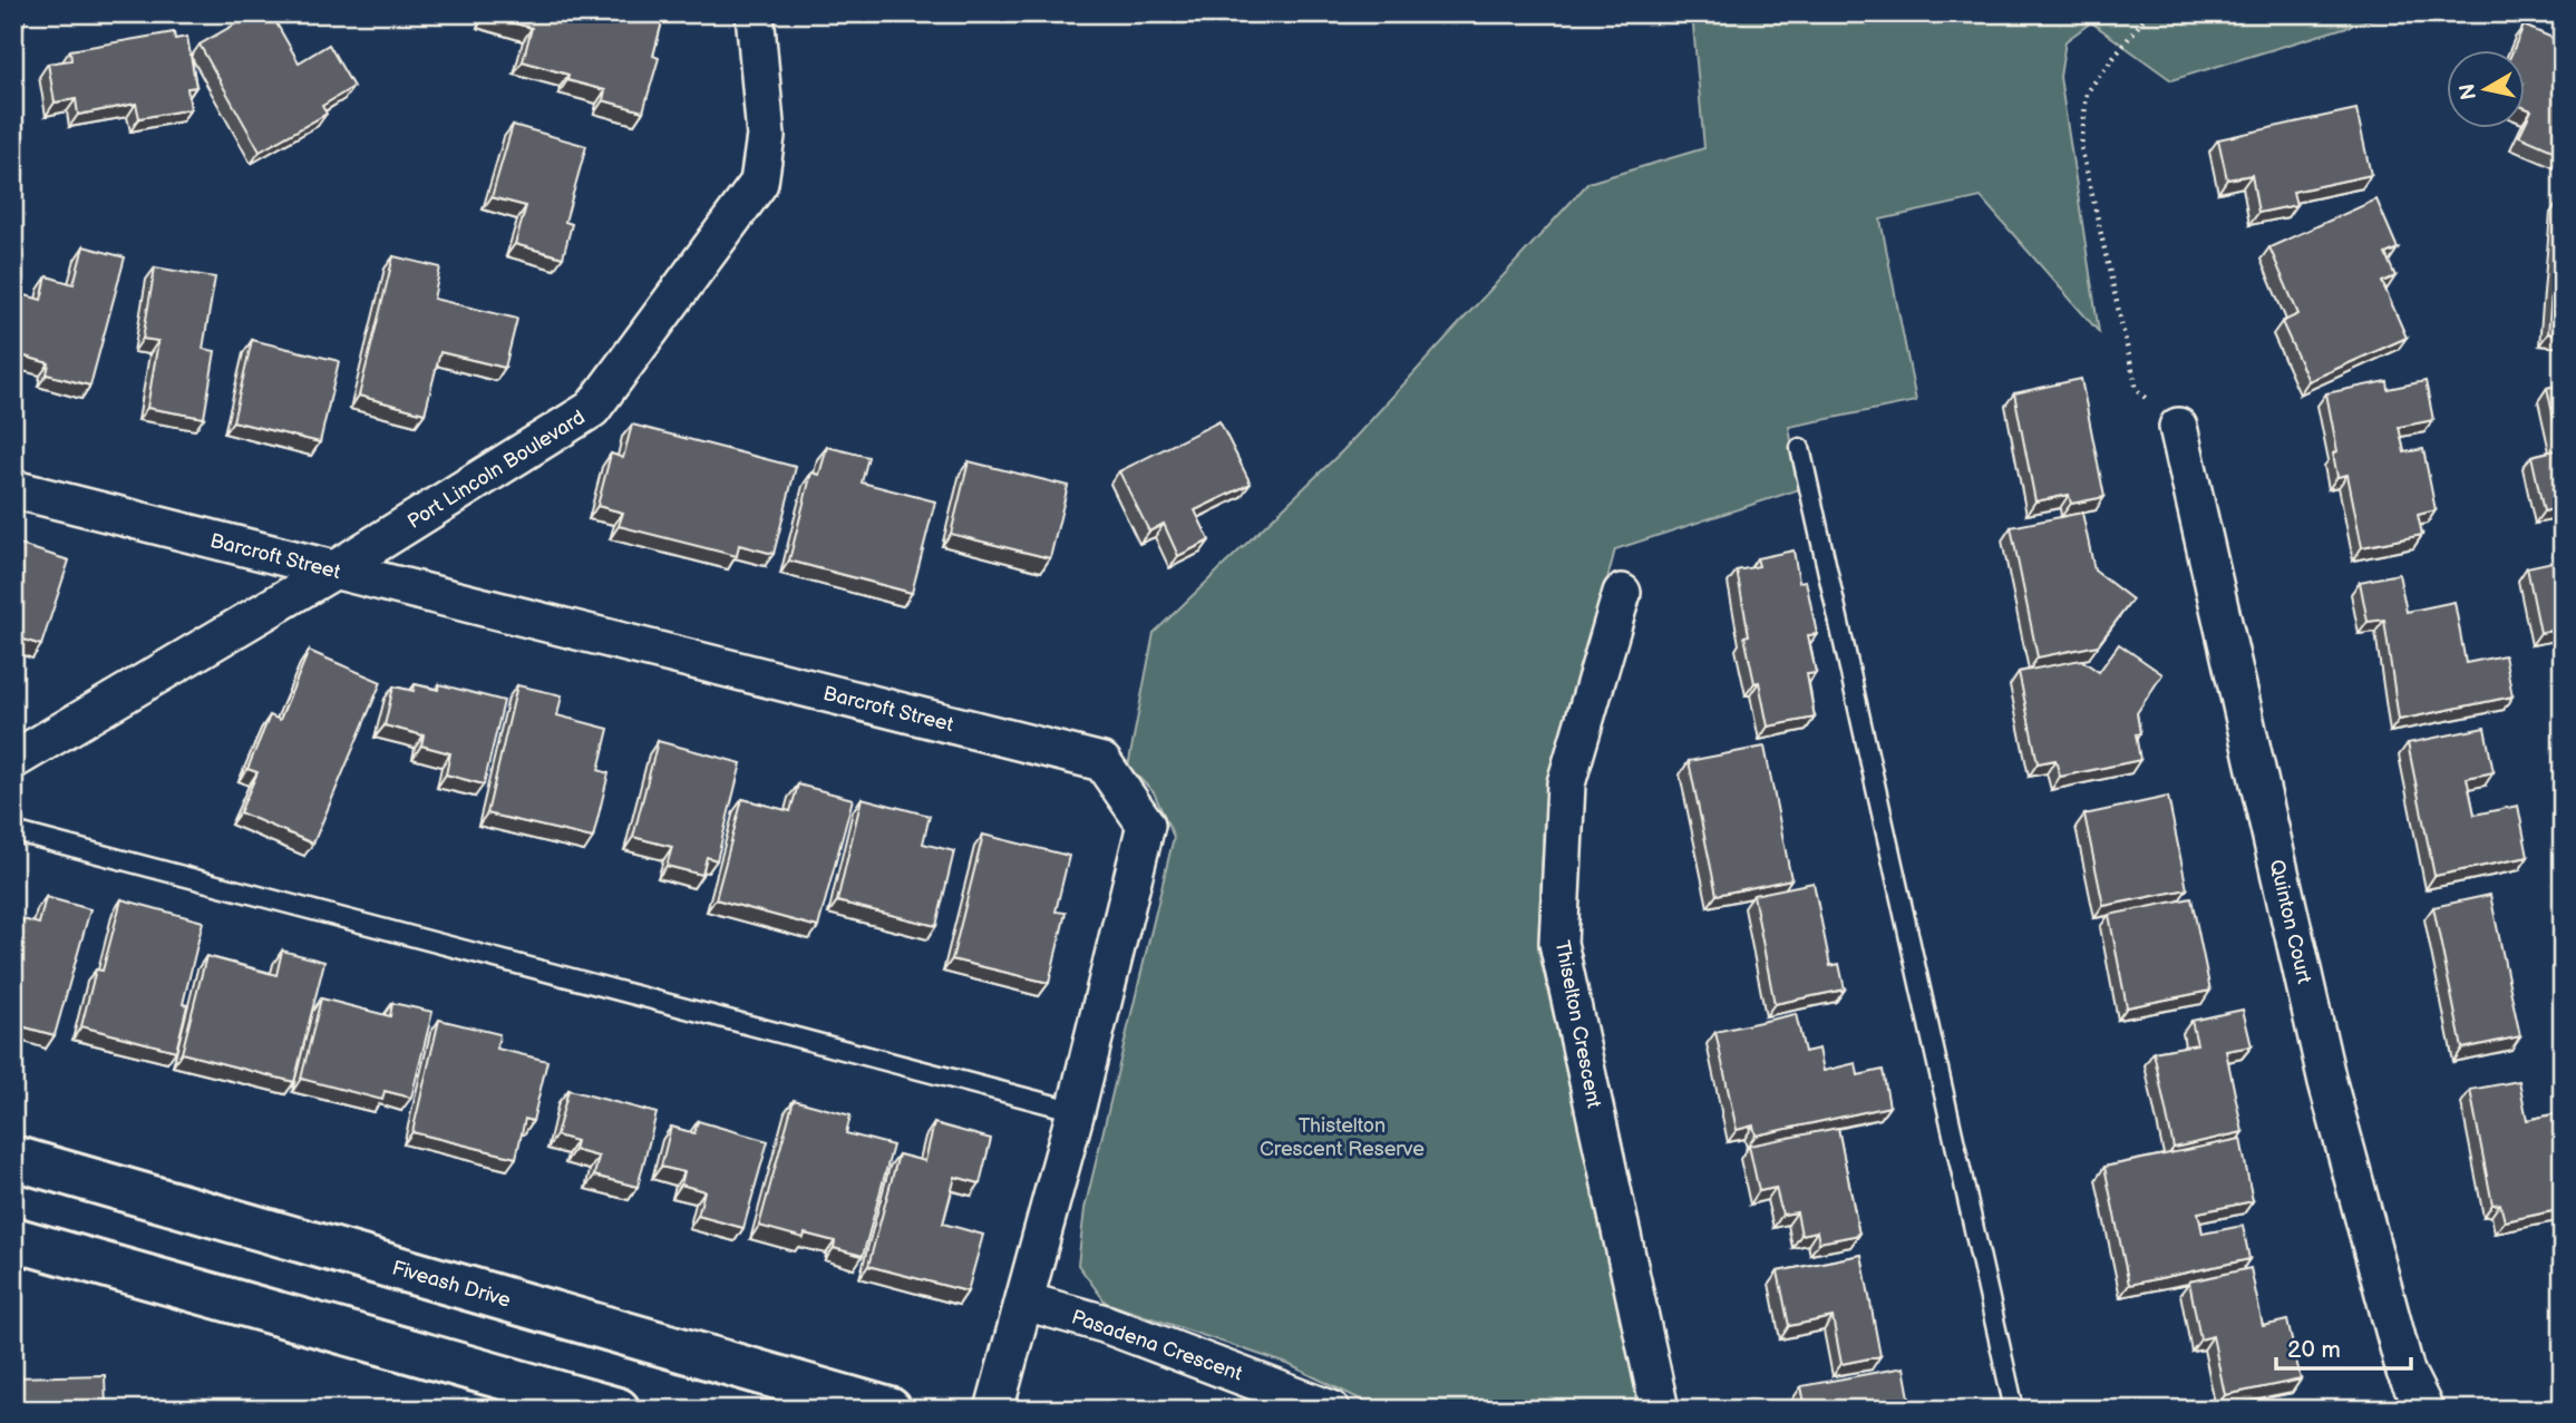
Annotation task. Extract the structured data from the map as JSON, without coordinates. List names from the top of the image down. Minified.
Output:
{"streets":{"main road":["Fiveash Drive"],"street":["Port Lincoln Boulevard","Barcroft Street","Quinton Court","Thiselton Crescent","Pasadena Crescent"]},"crossings":[["Port Lincoln Boulevard","Barcroft Street"],["Barcroft Street","Pasadena Crescent"]],"parks":["Thistelton Crescent Reserve"],"scale_bar":"20 m","north":"left"}
